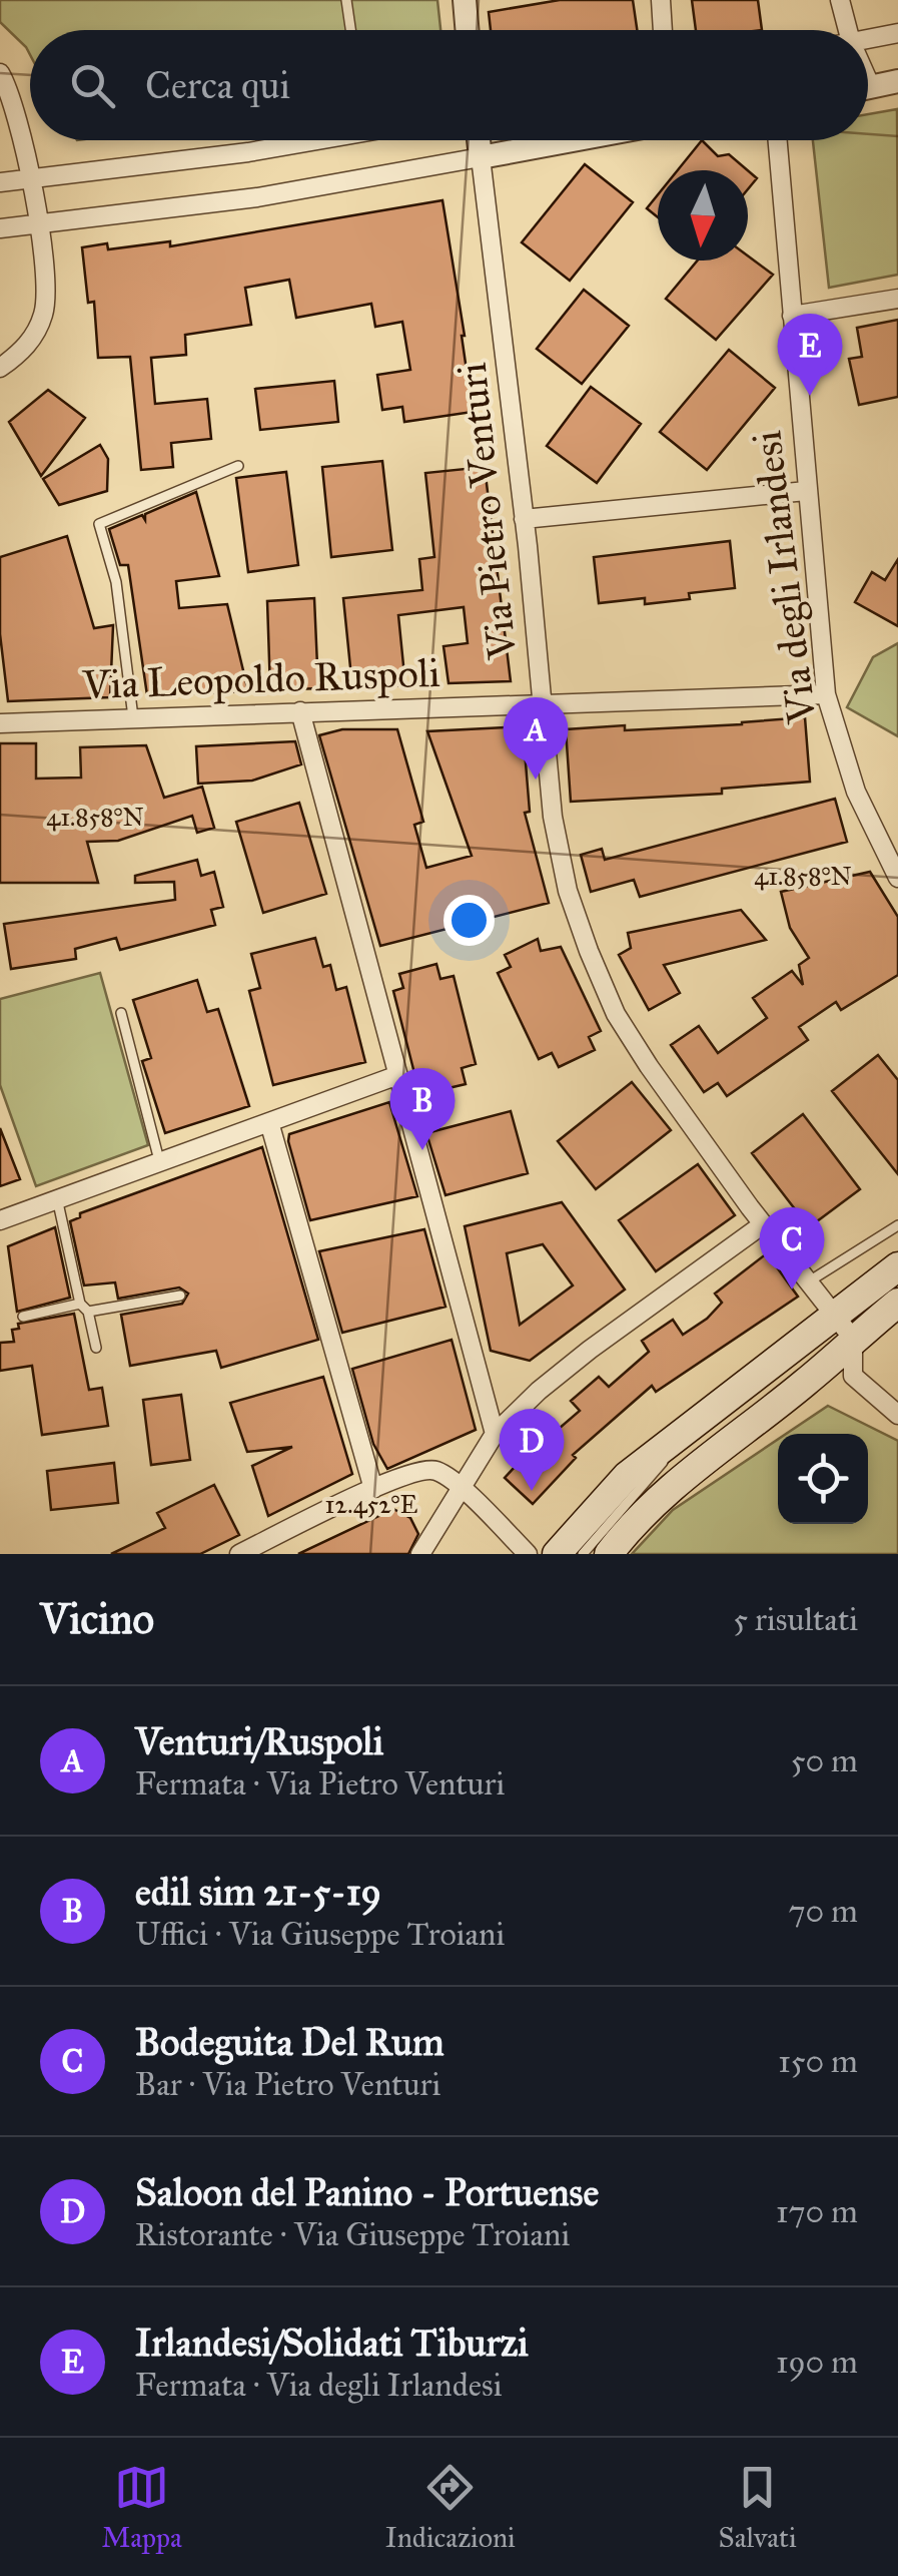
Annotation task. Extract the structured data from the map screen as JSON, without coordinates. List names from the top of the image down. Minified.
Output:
{"streets":{"street":["Via Pietro Venturi","Via degli Irlandesi","Via Leopoldo Ruspoli"]},"crossings":[["Via Pietro Venturi","Via Leopoldo Ruspoli"],["Via degli Irlandesi","Via Leopoldo Ruspoli"]],"north":"bottom","page":{"search":"Cerca qui","pins":["E","A","B","C","D"],"heading":["Vicino","5 risultati"],"list":[{"mark":"A","name":"Venturi/Ruspoli","note":"Fermata · Via Pietro Venturi","value":"50 m"},{"mark":"B","name":"edil sim 21-5-19","note":"Uffici · Via Giuseppe Troiani","value":"70 m"},{"mark":"C","name":"Bodeguita Del Rum","note":"Bar · Via Pietro Venturi","value":"150 m"},{"mark":"D","name":"Saloon del Panino - Portuense","note":"Ristorante · Via Giuseppe Troiani","value":"170 m"},{"mark":"E","name":"Irlandesi/Solidati Tiburzi","note":"Fermata · Via degli Irlandesi","value":"190 m"}],"nav":["Mappa","Indicazioni","Salvati"]},"coordinates":["41.858°N","12.452°E"]}
